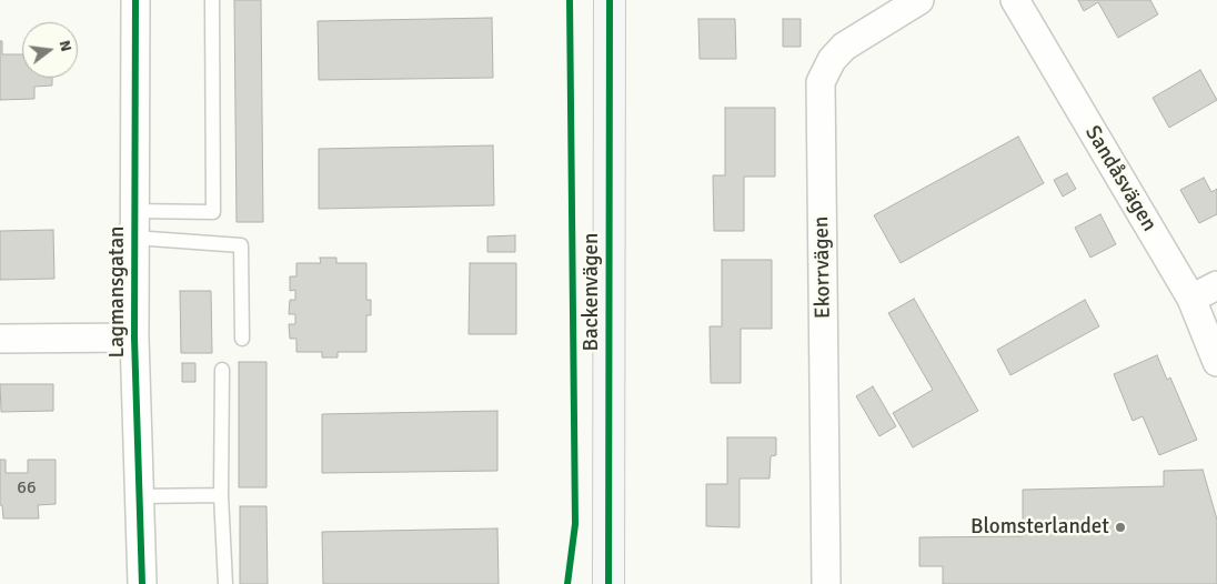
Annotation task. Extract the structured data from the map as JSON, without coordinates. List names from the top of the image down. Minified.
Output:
{"streets":{"street":["Sandåsvägen","Ekorrvägen","Lagmansgatan","Backenvägen"]},"places":["Blomsterlandet"],"house_numbers":["66"],"north":"right"}
